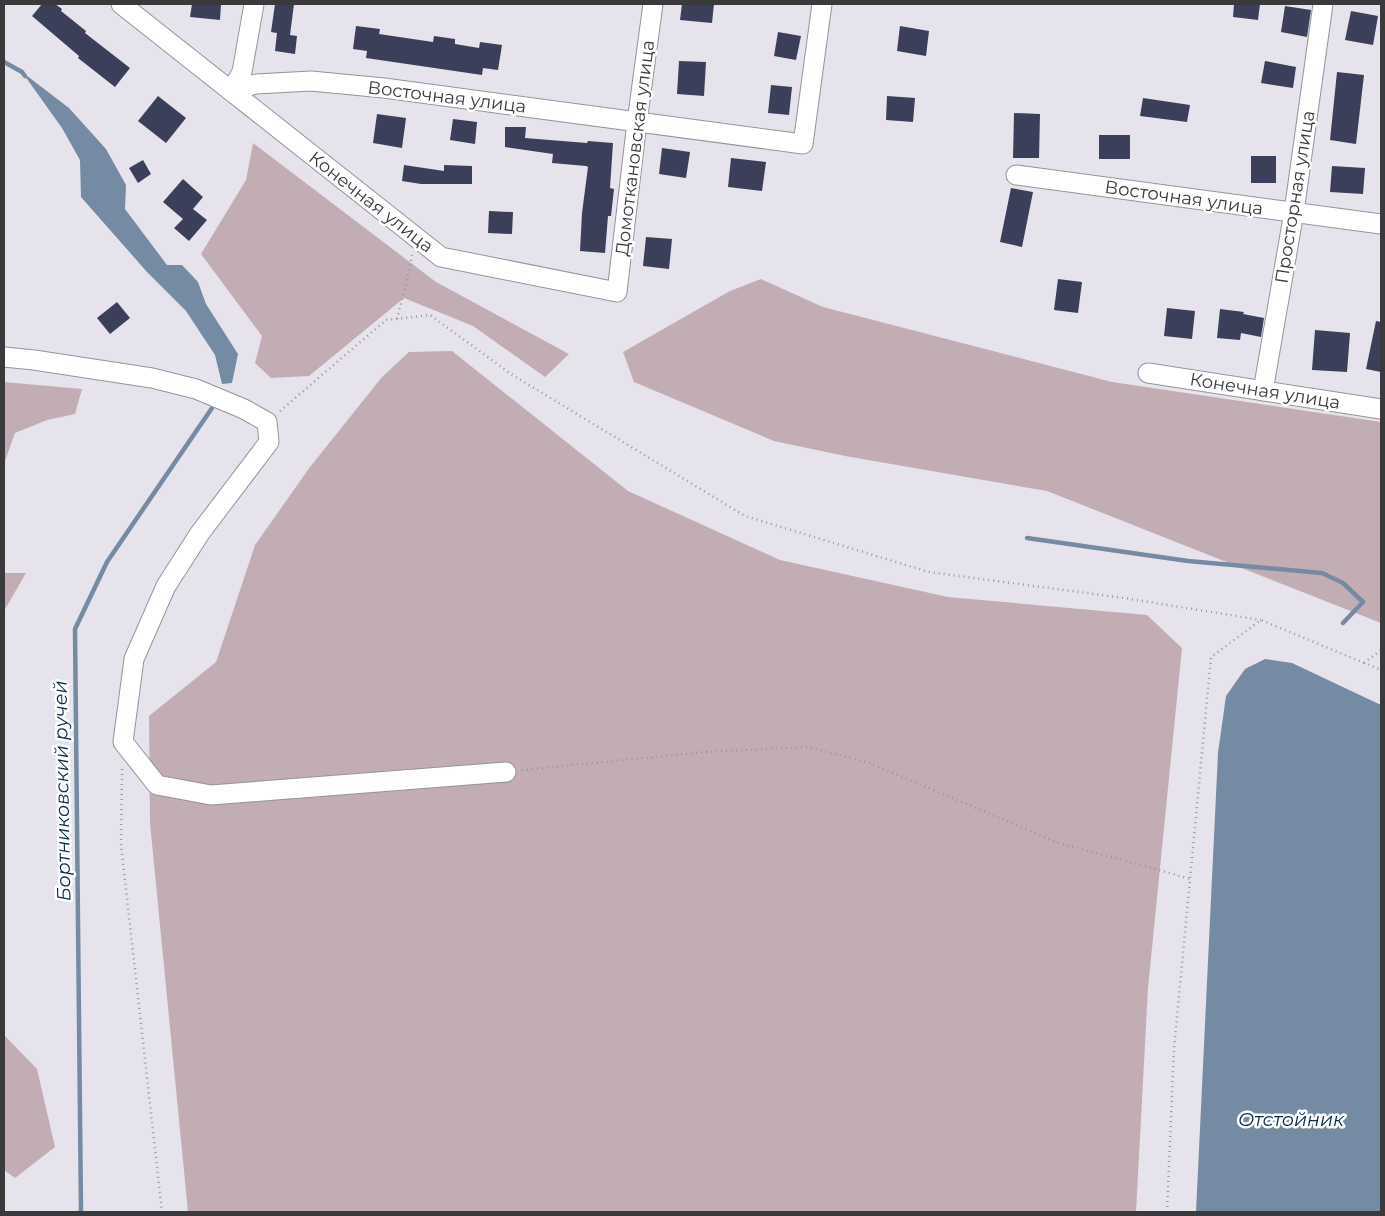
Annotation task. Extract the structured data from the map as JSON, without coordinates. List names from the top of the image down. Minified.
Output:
{"streets":{"street":["Восточная улица","Домоткановская улица","Просторная улица","Конечная улица"]},"crossings":[["Восточная улица","Домоткановская улица"],["Восточная улица","Просторная улица"],["Восточная улица","Конечная улица"],["Домоткановская улица","Конечная улица"],["Просторная улица","Конечная улица"]],"water":["Бортниковский ручей","Отстойник"]}
